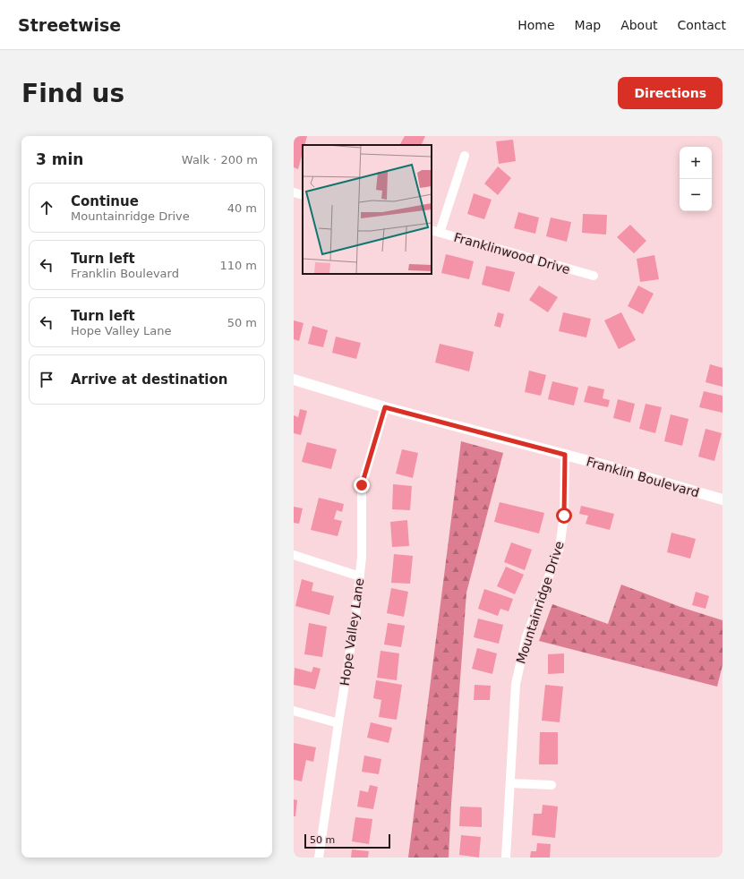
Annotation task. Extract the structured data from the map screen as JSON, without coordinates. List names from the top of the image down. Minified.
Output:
{"streets":{"street":["Franklinwood Drive","Franklin Boulevard","Mountainridge Drive","Hope Valley Lane"]},"crossings":[["Franklin Boulevard","Mountainridge Drive"],["Franklin Boulevard","Hope Valley Lane"]],"scale_bar":"50 m","page":{"header":"Streetwise","nav":["Home","Map","About","Contact"],"buttons":"Directions","title":"Find us","heading":["3 min","Walk · 200 m"],"map_buttons":["+","−"],"list":[["Continue","Mountainridge Drive","40 m"],["Turn left","Franklin Boulevard","110 m"],["Turn left","Hope Valley Lane","50 m"],"Arrive at destination"],"scale":"50 m"}}
